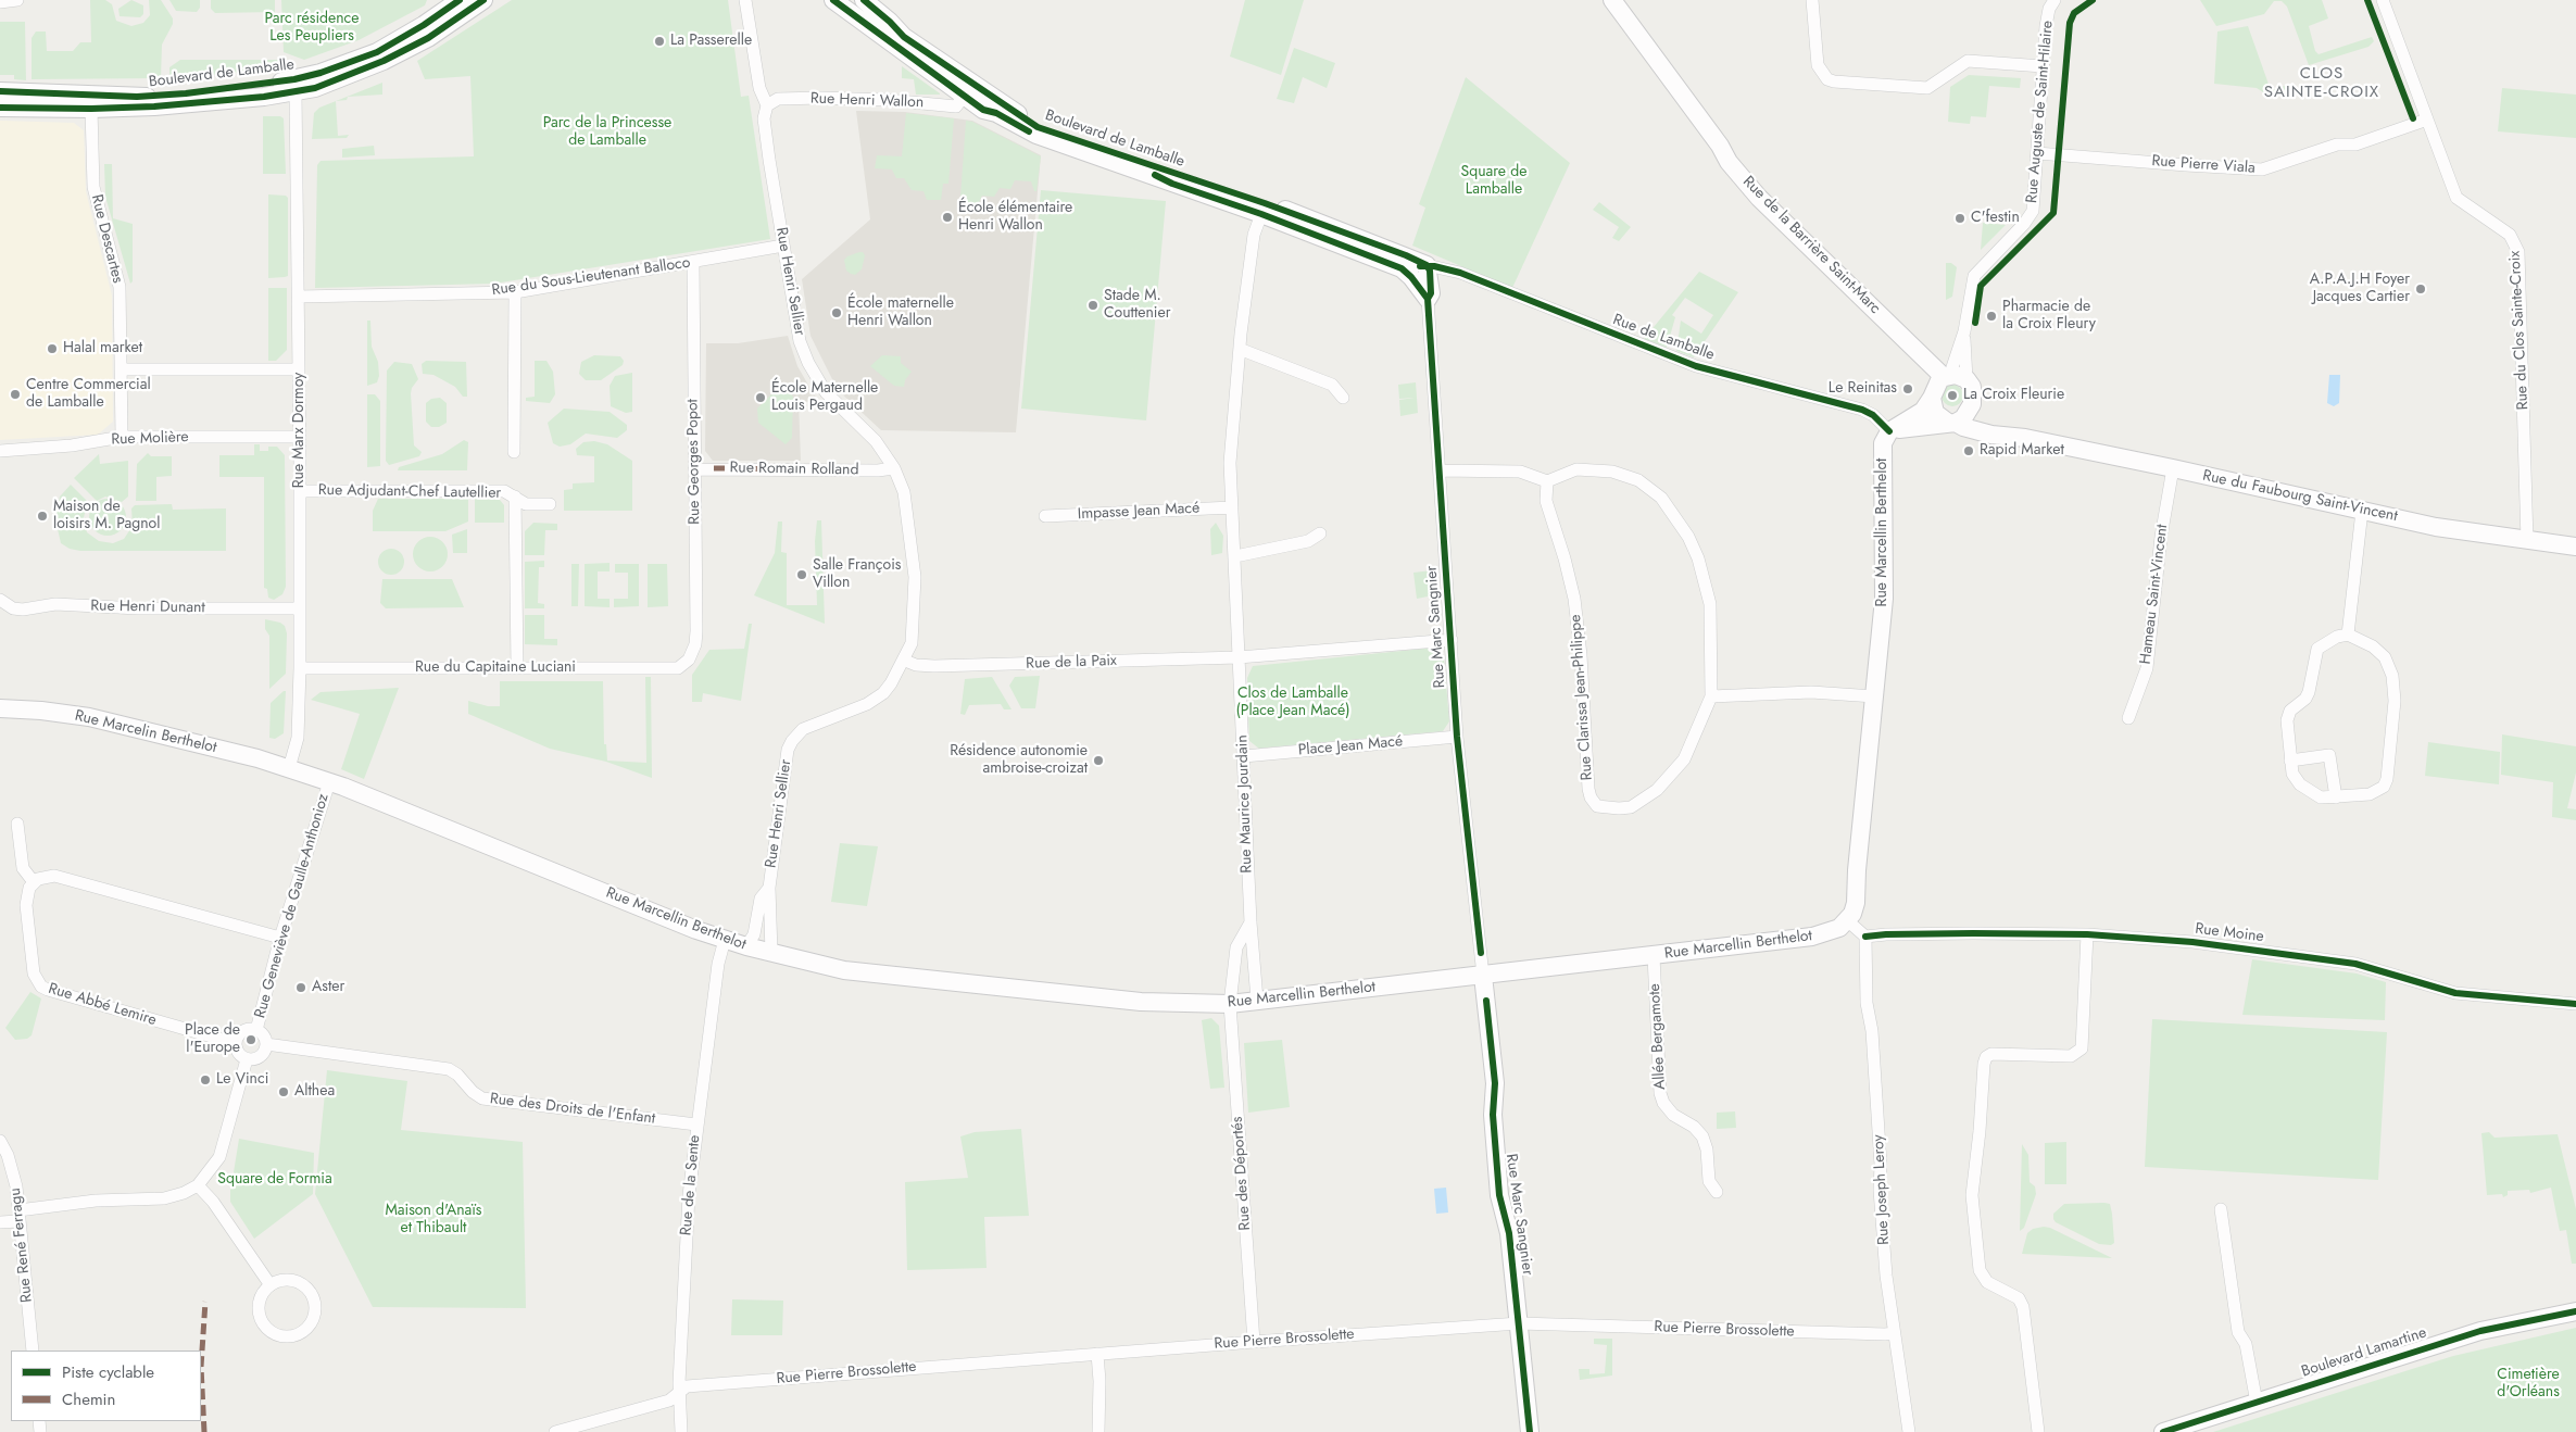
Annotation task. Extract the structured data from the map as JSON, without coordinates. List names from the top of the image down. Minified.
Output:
{"streets":{"main road":["Boulevard de Lamballe","Rue de la Barrière Saint-Marc","Rue du Faubourg Saint-Vincent","Rue Marcellin Berthelot","Rue Marc Sangnier","Rue Marcelin Berthelot","Boulevard Lamartine"],"street":["Rue Henri Wallon","Rue Auguste de Saint-Hilaire","Rue Pierre Viala","Rue Descartes","Rue du Sous-Lieutenant Balloco","Rue Henri Sellier","Rue du Clos Sainte-Croix","Rue de Lamballe","Rue Marx Dormoy","Rue Molière","Rue Georges Popot","Rue Romain Rolland","Rue Adjudant-Chef Lautellier","Impasse Jean Macé","Hameau Saint-Vincent","Rue Henri Dunant","Rue de la Paix","Rue du Capitaine Luciani","Rue Clarissa Jean-Philippe","Place Jean Macé","Rue Maurice Jourdain","Rue Geneviève de Gaulle-Anthonioz","Rue Moine","Rue Abbé Lemire","Allée Bergamote","Rue des Droits de l'Enfant","Rue des Déportés","Rue de la Sente","Rue Joseph Leroy","Rue René Ferragu","Rue Pierre Brossolette"]},"crossings":[["Boulevard de Lamballe","Rue Henri Wallon"],["Boulevard de Lamballe","Rue Descartes"],["Boulevard de Lamballe","Rue de Lamballe"],["Boulevard de Lamballe","Rue Marx Dormoy"],["Boulevard de Lamballe","Rue Marc Sangnier"],["Boulevard de Lamballe","Rue Maurice Jourdain"],["Rue Henri Wallon","Rue Henri Sellier"],["Rue Auguste de Saint-Hilaire","Rue Pierre Viala"],["Rue Auguste de Saint-Hilaire","Rue de la Barrière Saint-Marc"],["Rue Auguste de Saint-Hilaire","Rue du Faubourg Saint-Vincent"],["Rue Pierre Viala","Rue du Clos Sainte-Croix"],["Rue Descartes","Rue Molière"],["Rue de la Barrière Saint-Marc","Rue du Faubourg Saint-Vincent"],["Rue du Sous-Lieutenant Balloco","Rue Henri Sellier"],["Rue du Sous-Lieutenant Balloco","Rue Marx Dormoy"],["Rue du Sous-Lieutenant Balloco","Rue Georges Popot"],["Rue Henri Sellier","Rue Romain Rolland"],["Rue Henri Sellier","Rue Marcellin Berthelot"],["Rue Henri Sellier","Rue de la Paix"],["Rue du Clos Sainte-Croix","Rue du Faubourg Saint-Vincent"],["Rue de Lamballe","Rue Marcellin Berthelot"],["Rue Marx Dormoy","Rue Molière"],["Rue Marx Dormoy","Rue Adjudant-Chef Lautellier"],["Rue Marx Dormoy","Rue Marcellin Berthelot"],["Rue Marx Dormoy","Rue Henri Dunant"],["Rue Marx Dormoy","Rue du Capitaine Luciani"],["Rue Marx Dormoy","Rue Marcelin Berthelot"],["Rue Georges Popot","Rue Romain Rolland"],["Rue Georges Popot","Rue du Capitaine Luciani"],["Rue du Faubourg Saint-Vincent","Hameau Saint-Vincent"],["Impasse Jean Macé","Rue Maurice Jourdain"],["Rue Marcellin Berthelot","Rue Marc Sangnier"],["Rue Marcellin Berthelot","Rue Marcelin Berthelot"],["Rue Marcellin Berthelot","Rue Maurice Jourdain"],["Rue Marcellin Berthelot","Rue Geneviève de Gaulle-Anthonioz"],["Rue Marcellin Berthelot","Allée Bergamote"],["Rue Marcellin Berthelot","Rue des Déportés"],["Rue Marcellin Berthelot","Rue de la Sente"],["Rue Marc Sangnier","Place Jean Macé"],["Rue Marc Sangnier","Rue Pierre Brossolette"],["Rue de la Paix","Rue Maurice Jourdain"],["Place Jean Macé","Rue Maurice Jourdain"],["Rue Geneviève de Gaulle-Anthonioz","Rue Abbé Lemire"],["Rue Geneviève de Gaulle-Anthonioz","Rue des Droits de l'Enfant"],["Rue Moine","Rue Joseph Leroy"],["Rue Abbé Lemire","Rue des Droits de l'Enfant"],["Rue des Droits de l'Enfant","Rue de la Sente"],["Rue des Déportés","Rue Pierre Brossolette"],["Rue de la Sente","Rue Pierre Brossolette"],["Rue Joseph Leroy","Rue Pierre Brossolette"]],"districts":["CLOS SAINTE-CROIX"],"parks":["Parc résidence Les Peupliers","Parc de la Princesse de Lamballe","Square de Lamballe","Clos de Lamballe (Place Jean Macé)","Square de Formia","Maison d'Anaïs et Thibault","Cimetière d'Orléans"],"places":["La Passerelle","École élémentaire Henri Wallon","C'festin","A.P.A.J.H Foyer Jacques Cartier","Stade M. Couttenier","École maternelle Henri Wallon","Pharmacie de la Croix Fleury","Halal market","Le Reinitas","Centre Commercial de Lamballe","La Croix Fleurie","École Maternelle Louis Pergaud","Rapid Market","Maison de loisirs M. Pagnol","Salle François Villon","Résidence autonomie ambroise-croizat","Aster","Place de l'Europe","Le Vinci","Althea"],"legend":["Piste cyclable","Chemin"]}
